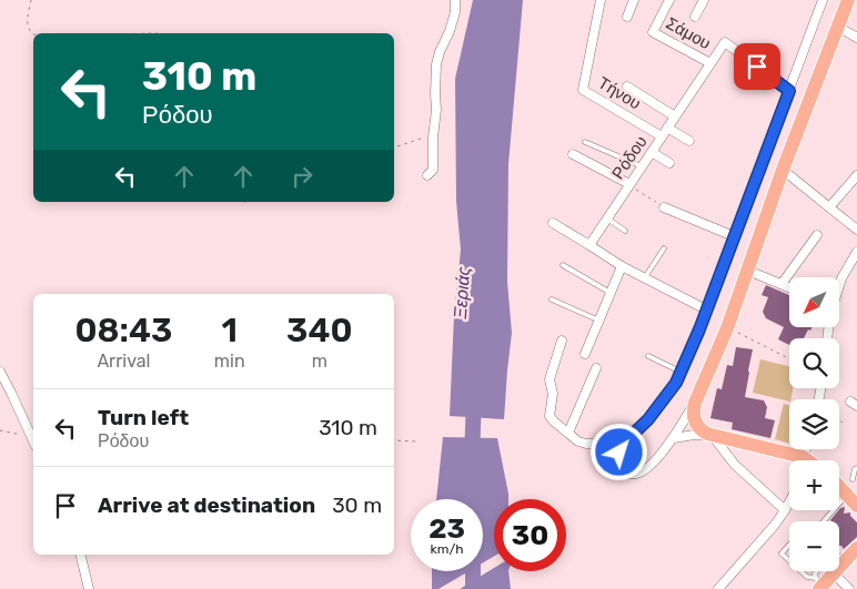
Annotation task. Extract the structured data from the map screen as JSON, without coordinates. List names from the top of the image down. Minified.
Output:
{"streets":{"street":["Σάμου","Τήνου","Ρόδου"]},"crossings":[["Σάμου","Ρόδου"],["Τήνου","Ρόδου"]],"water":["Ξεριάς"],"north":"bottom left","page":{"turn":["310 m","Ρόδου"],"map_buttons":["+","−"],"eta":["08:43","Arrival","1","min","340","m"],"list":[{"name":"Turn left","note":"Ρόδου","value":"310 m"},{"name":"Arrive at destination","value":"30 m"}],"speed":"23 km/h","limit":"30"}}
